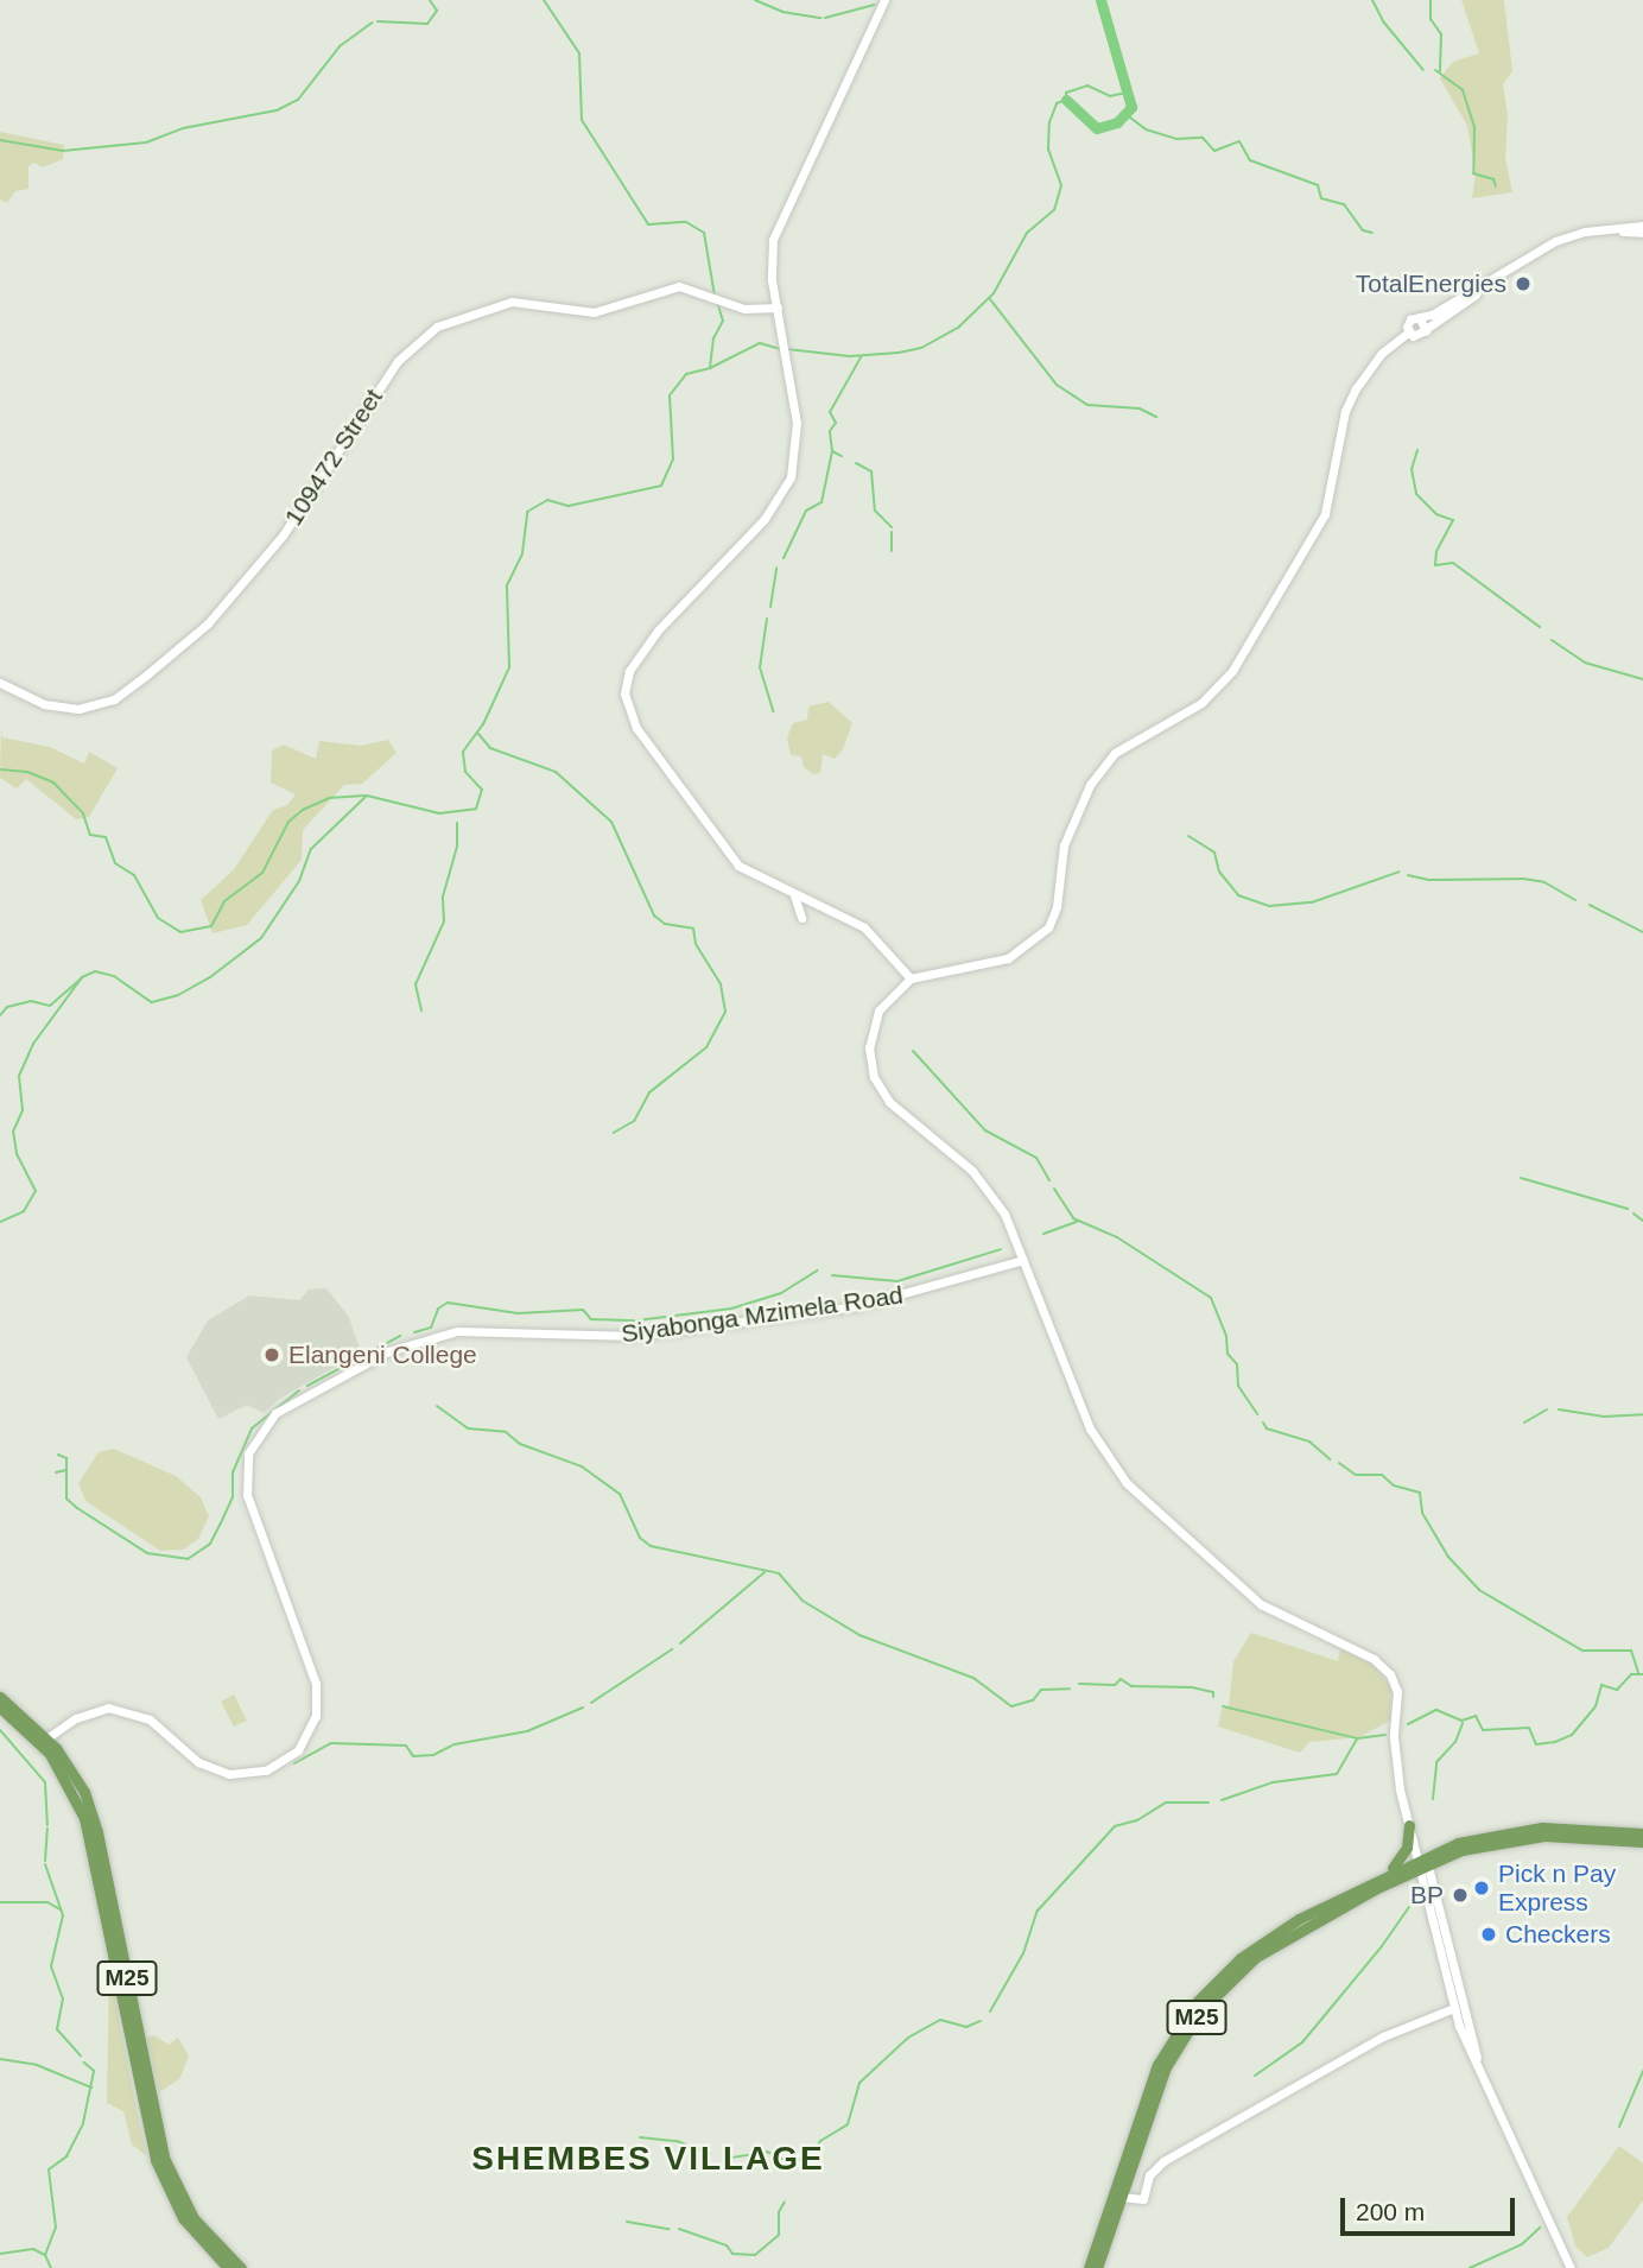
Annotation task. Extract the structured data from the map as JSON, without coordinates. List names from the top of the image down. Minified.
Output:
{"streets":{"main road":["M25"],"street":["109472 Street","Siyabonga Mzimela Road"]},"crossings":[["Siyabonga Mzimela Road","M25"]],"districts":["SHEMBES VILLAGE"],"places":["TotalEnergies","Elangeni College","Pick n Pay Express","BP","Checkers"],"scale_bar":"200 m"}
